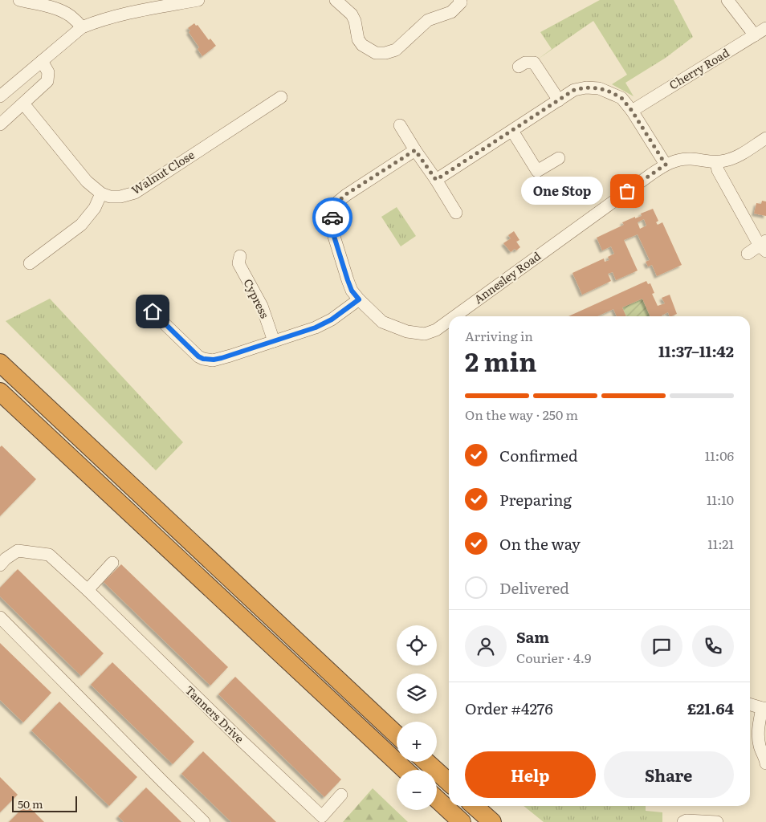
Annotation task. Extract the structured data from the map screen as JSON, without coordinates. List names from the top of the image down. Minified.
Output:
{"streets":{"street":["Cherry Road","Walnut Close","Annesley Road","Cypress","Tanners Drive"]},"places":["One Stop"],"scale_bar":"50 m","page":{"bubble":"One Stop","heading":["2 min","Arriving in","11:37–11:42"],"panel":["Sam","Courier · 4.9","Order #4276","£21.64"],"bar":"On the way · 250 m","list":[["Confirmed","11:06"],["Preparing","11:10"],["On the way","11:21"],"Delivered"],"map_buttons":["+","−"],"buttons":["Help","Share"],"scale":"50 m"}}
